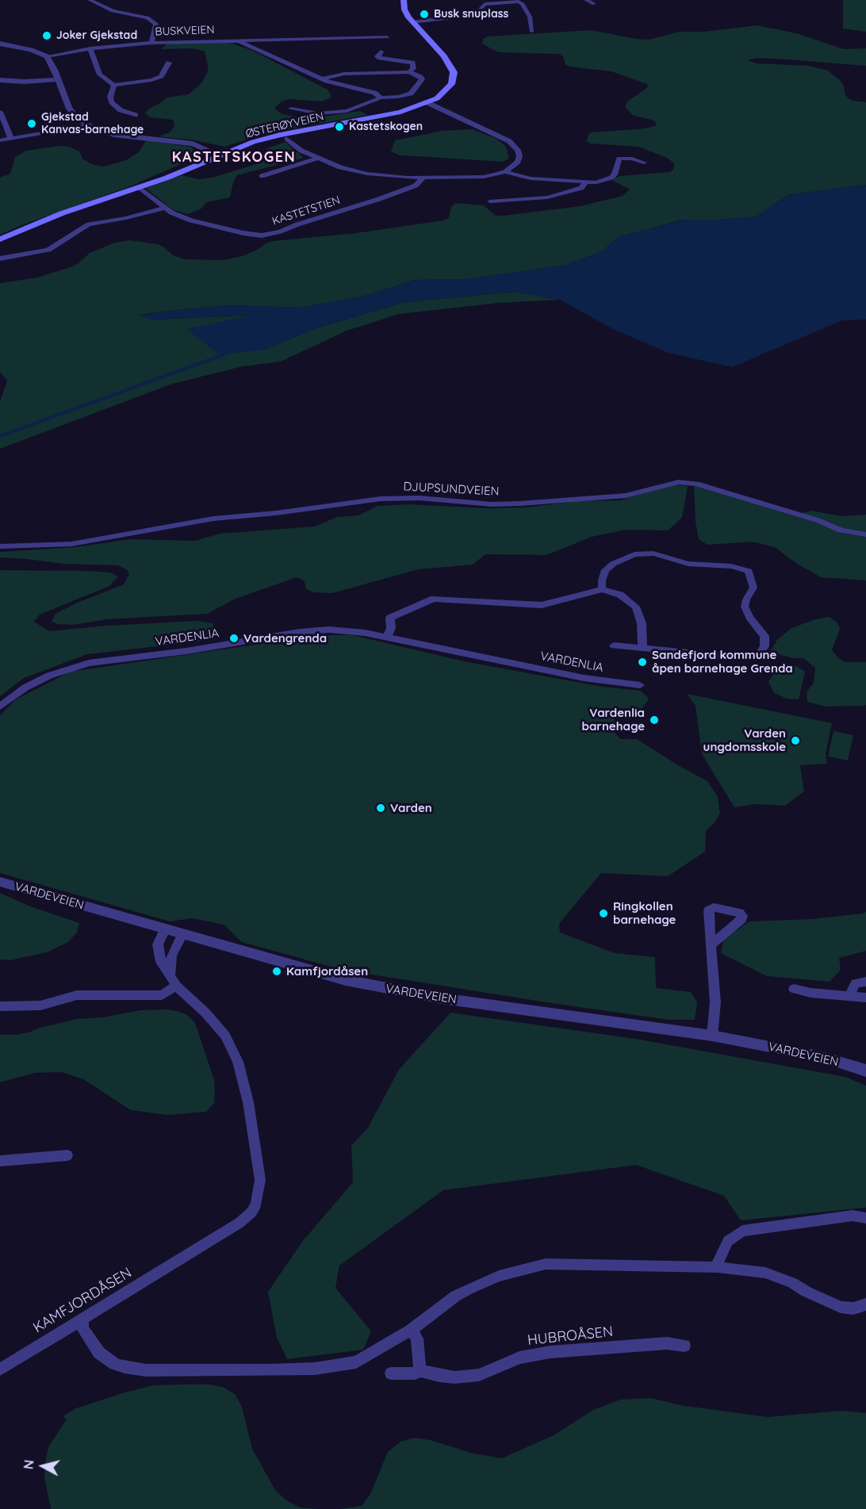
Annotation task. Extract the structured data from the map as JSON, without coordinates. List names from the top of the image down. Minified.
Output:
{"streets":{"main road":["ØSTERØYVEIEN"],"street":["BUSKVEIEN","KASTETSTIEN","DJUPSUNDVEIEN","VARDENLIA","VARDEVEIEN","KAMFJORDÅSEN","HUBROÅSEN"]},"crossings":[["ØSTERØYVEIEN","KASTETSTIEN"],["VARDEVEIEN","KAMFJORDÅSEN"]],"districts":["KASTETSKOGEN"],"places":["Busk snuplass","Joker Gjekstad","Gjekstad Kanvas-barnehage","Kastetskogen","Vardengrenda","Sandefjord kommune åpen barnehage Grenda","Vardenlia barnehage","Varden ungdomsskole","Varden","Ringkollen barnehage","Kamfjordåsen"],"north":"left"}
